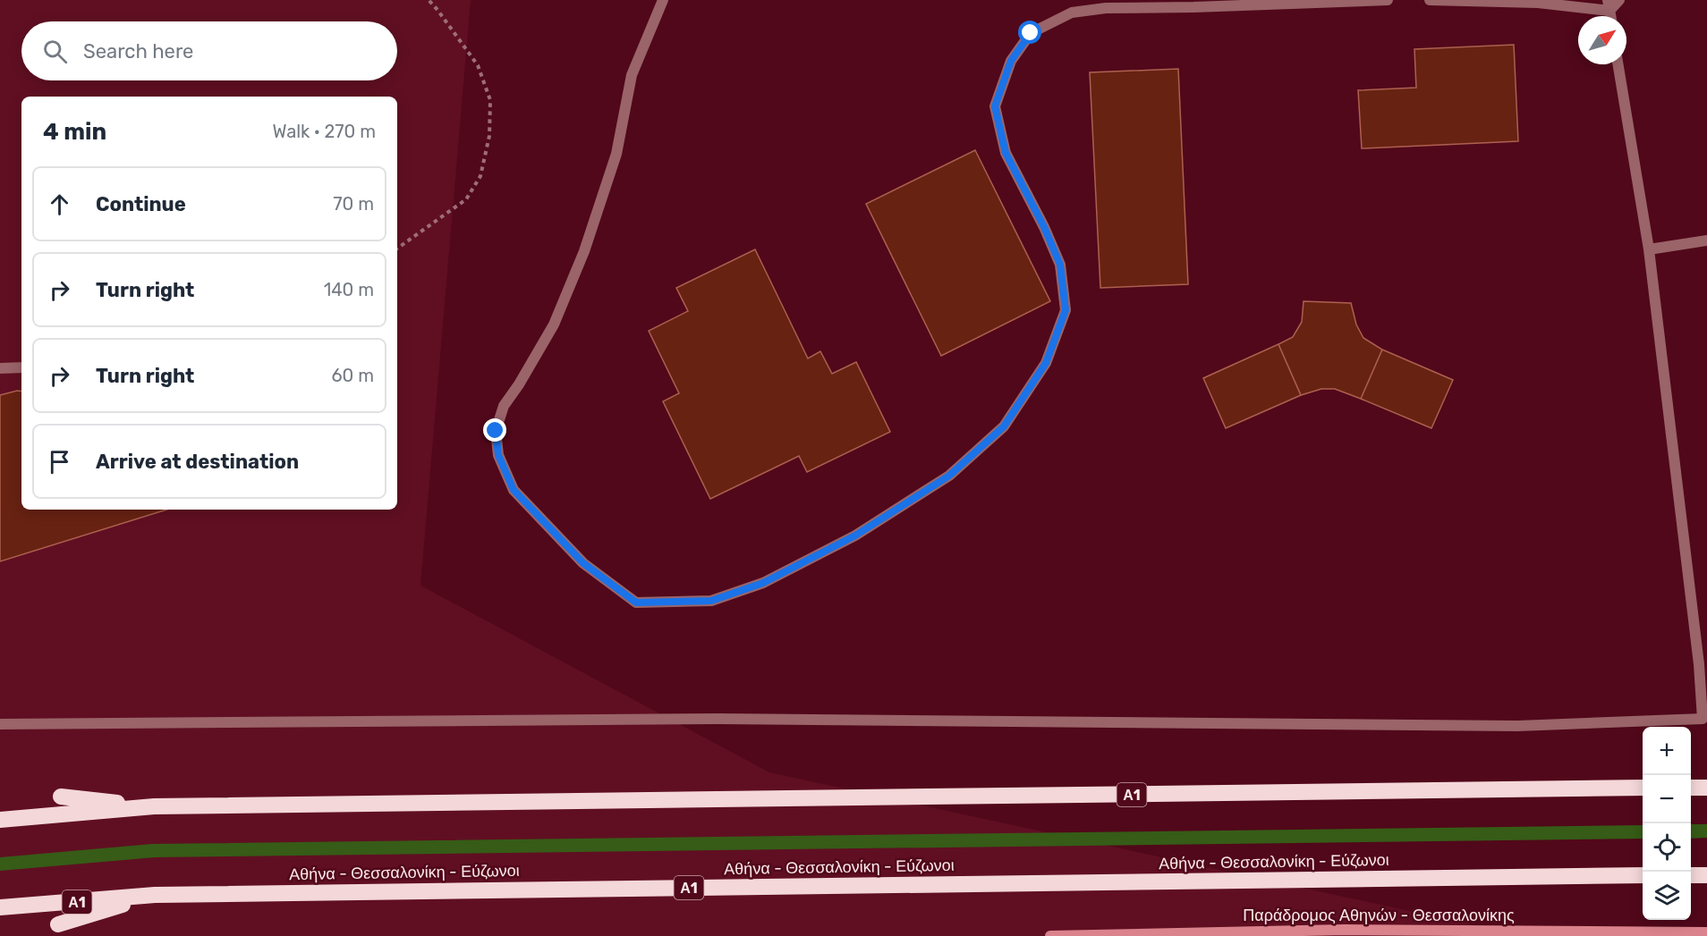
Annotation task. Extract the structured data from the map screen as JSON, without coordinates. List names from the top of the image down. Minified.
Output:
{"streets":{"highway":["Α1","Αθήνα - Θεσσαλονίκη - Εύζωνοι"],"main road":["Παράδρομος Αθηνών - Θεσσαλονίκης"]},"north":"top right","page":{"search":"Search here","heading":["4 min","Walk · 270 m"],"list":[["Continue","70 m"],["Turn right","140 m"],["Turn right","60 m"],"Arrive at destination"],"map_buttons":["+","−"]}}
